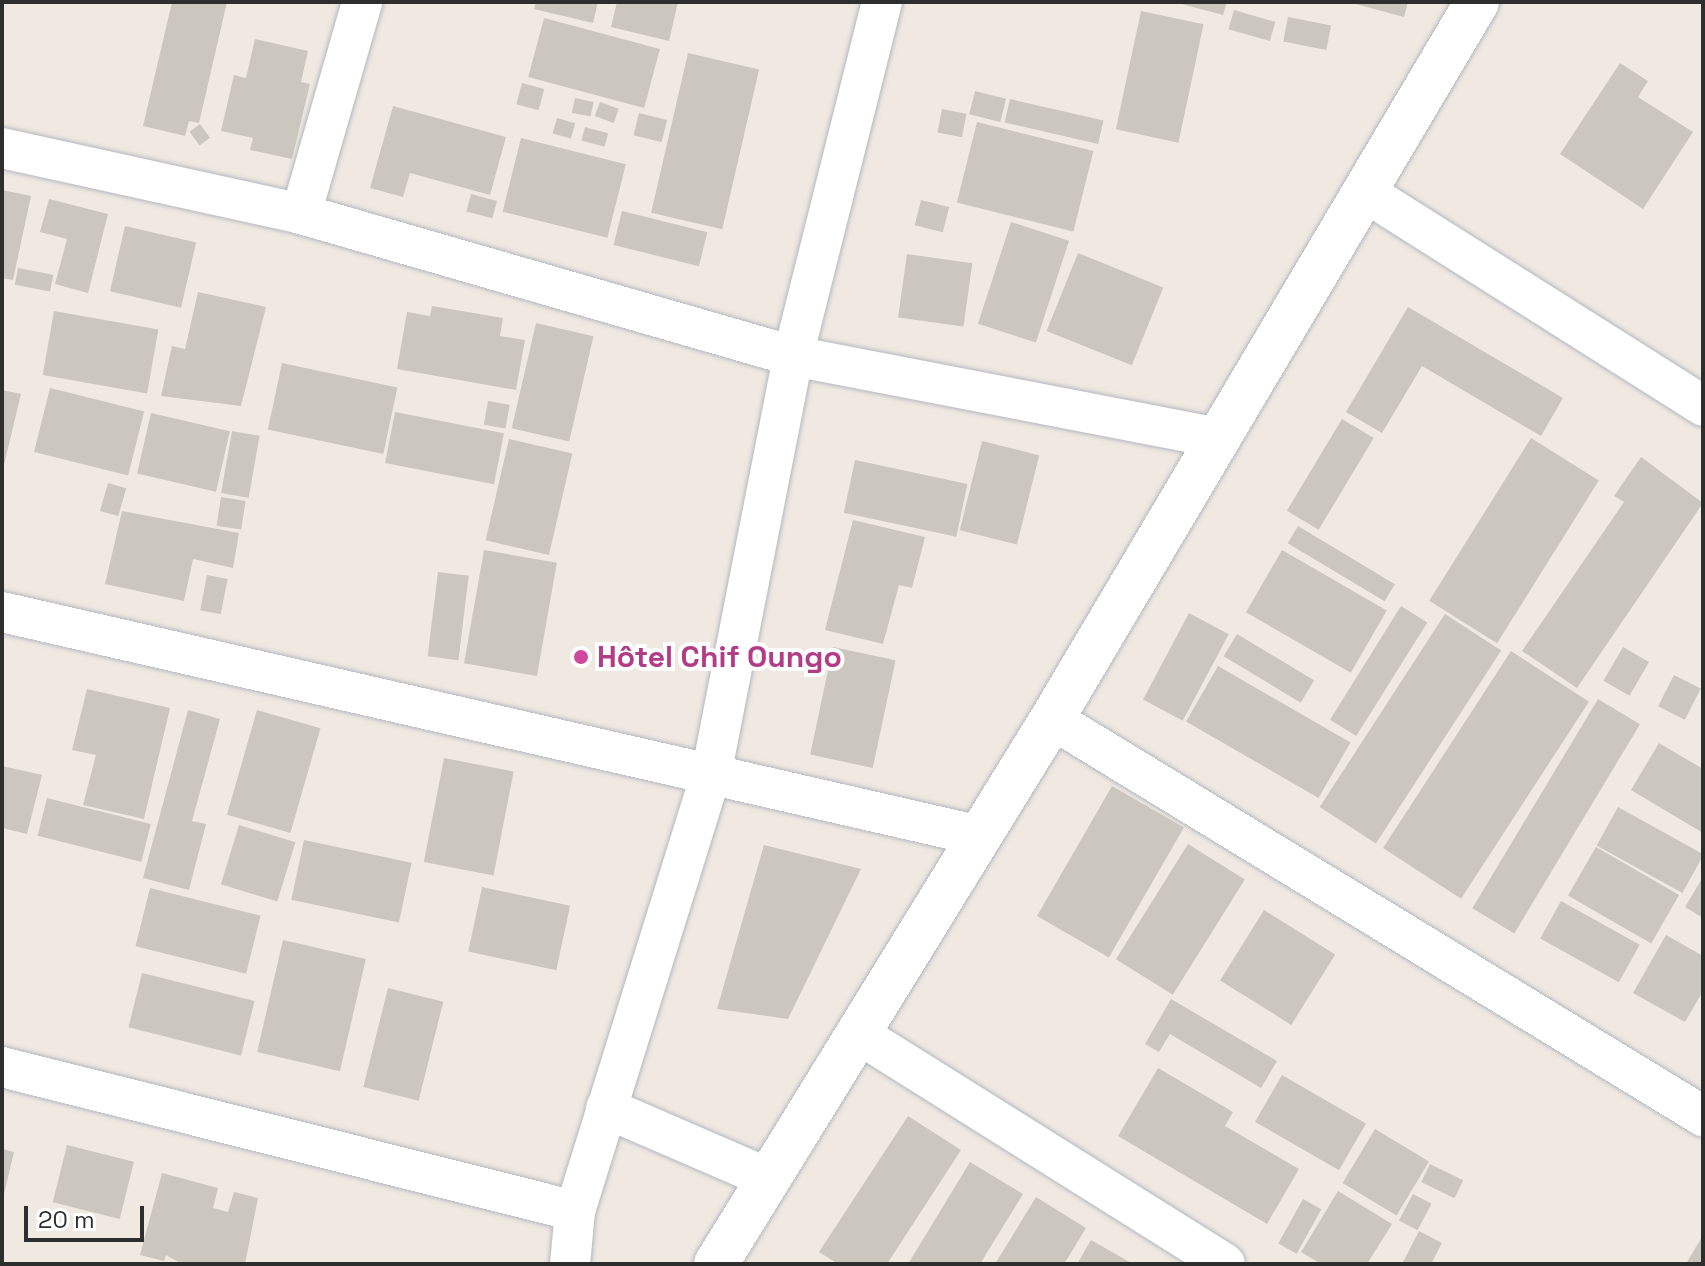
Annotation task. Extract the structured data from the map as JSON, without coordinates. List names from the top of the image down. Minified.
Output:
{"places":["Hôtel Chif Oungo"],"scale_bar":"20 m"}
